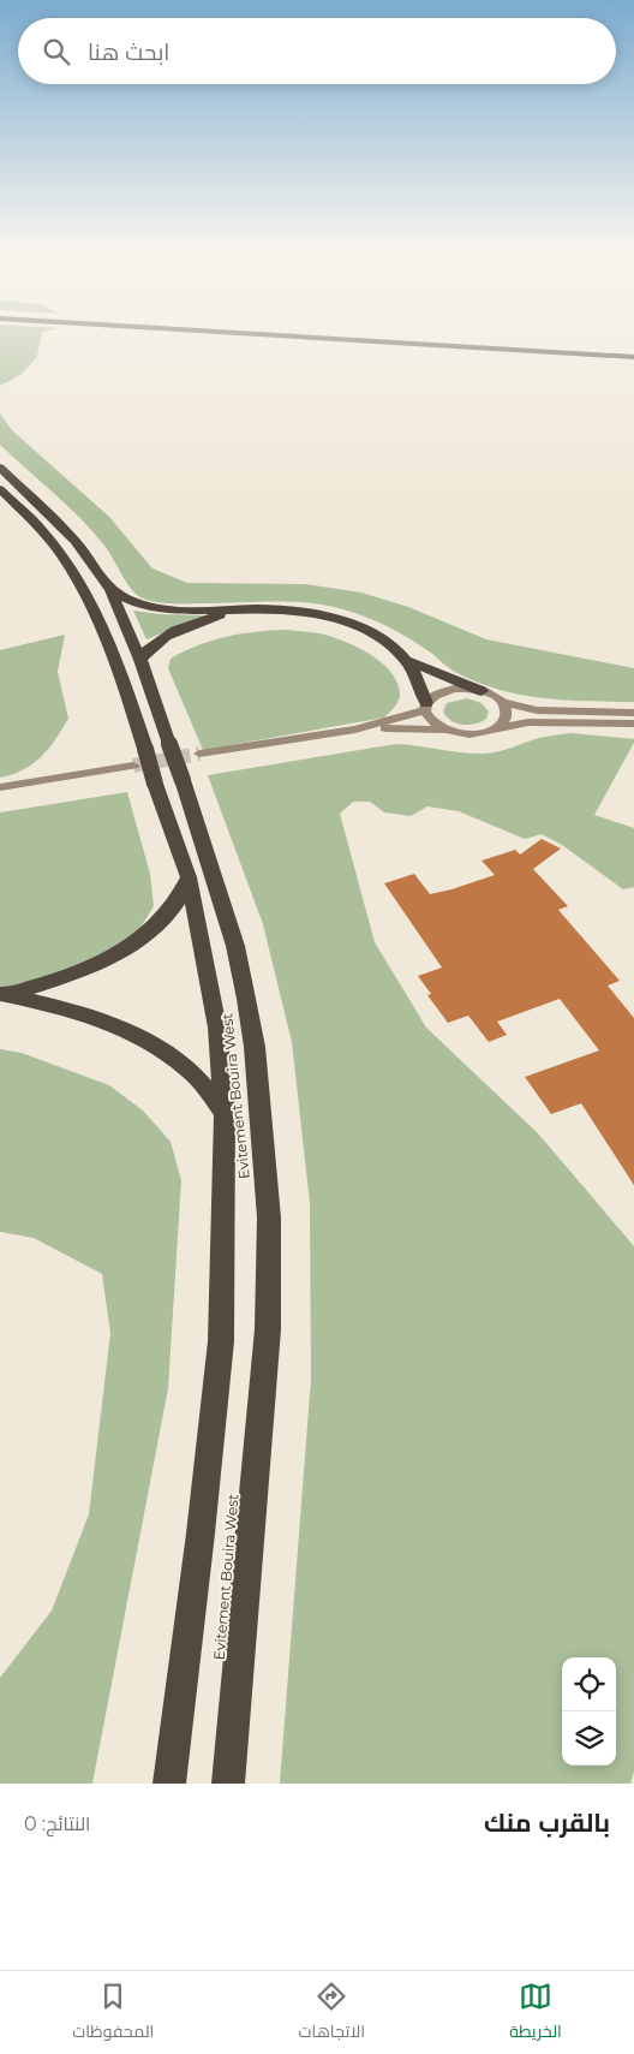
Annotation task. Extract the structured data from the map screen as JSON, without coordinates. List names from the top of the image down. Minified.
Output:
{"streets":{"highway":["Evitement Bouira West"]},"page":{"search":"ابحث هنا","heading":["بالقرب منك","النتائج: 0"],"nav":["الخريطة","الاتجاهات","المحفوظات"]}}
